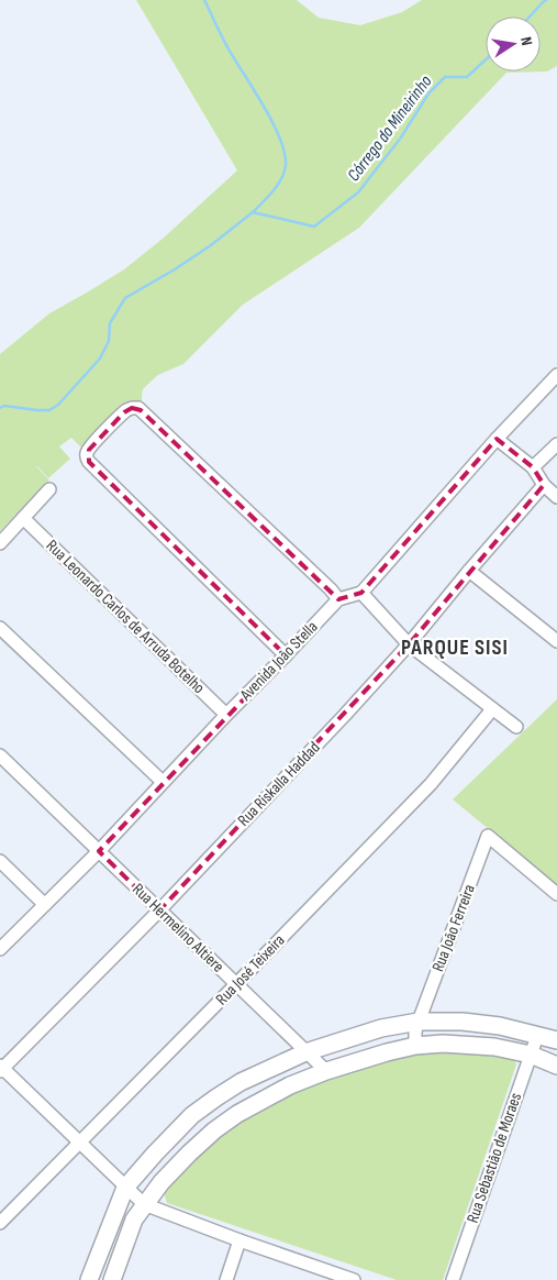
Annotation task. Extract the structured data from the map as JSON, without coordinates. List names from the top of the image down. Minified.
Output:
{"streets":{"street":["Rua Leonardo Carlos de Arruda Botelho","Avenida João Stella","Rua Riskalla Haddad","Rua Hermelino Altiere","Rua João Ferreira","Rua José Teixeira","Rua Sebastião de Moraes"]},"crossings":[["Rua Leonardo Carlos de Arruda Botelho","Avenida João Stella"],["Avenida João Stella","Rua Hermelino Altiere"],["Rua Riskalla Haddad","Rua Hermelino Altiere"],["Rua Hermelino Altiere","Rua José Teixeira"]],"districts":["PARQUE SISI"],"water":["Córrego do Mineirinho"],"north":"right"}
